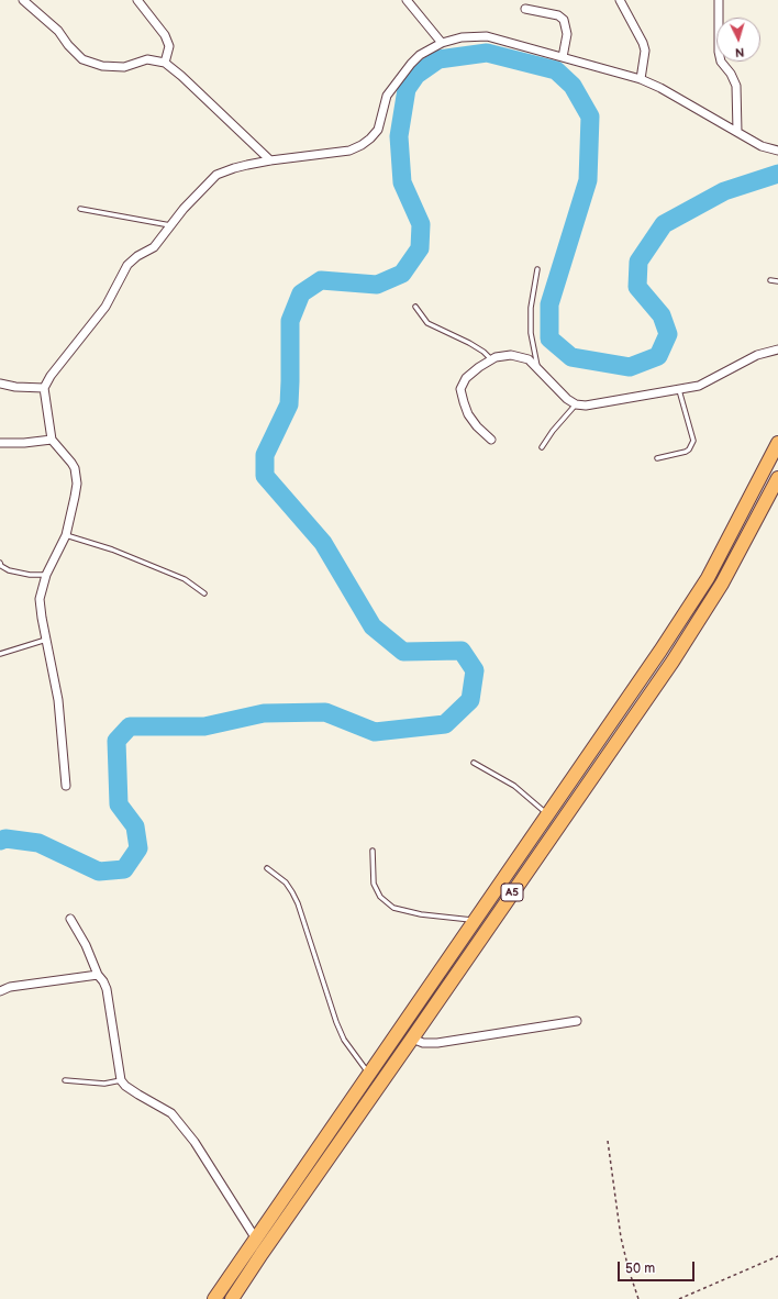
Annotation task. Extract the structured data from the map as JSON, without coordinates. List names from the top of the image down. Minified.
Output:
{"streets":{"highway":["A5"]},"scale_bar":"50 m","north":"bottom"}
